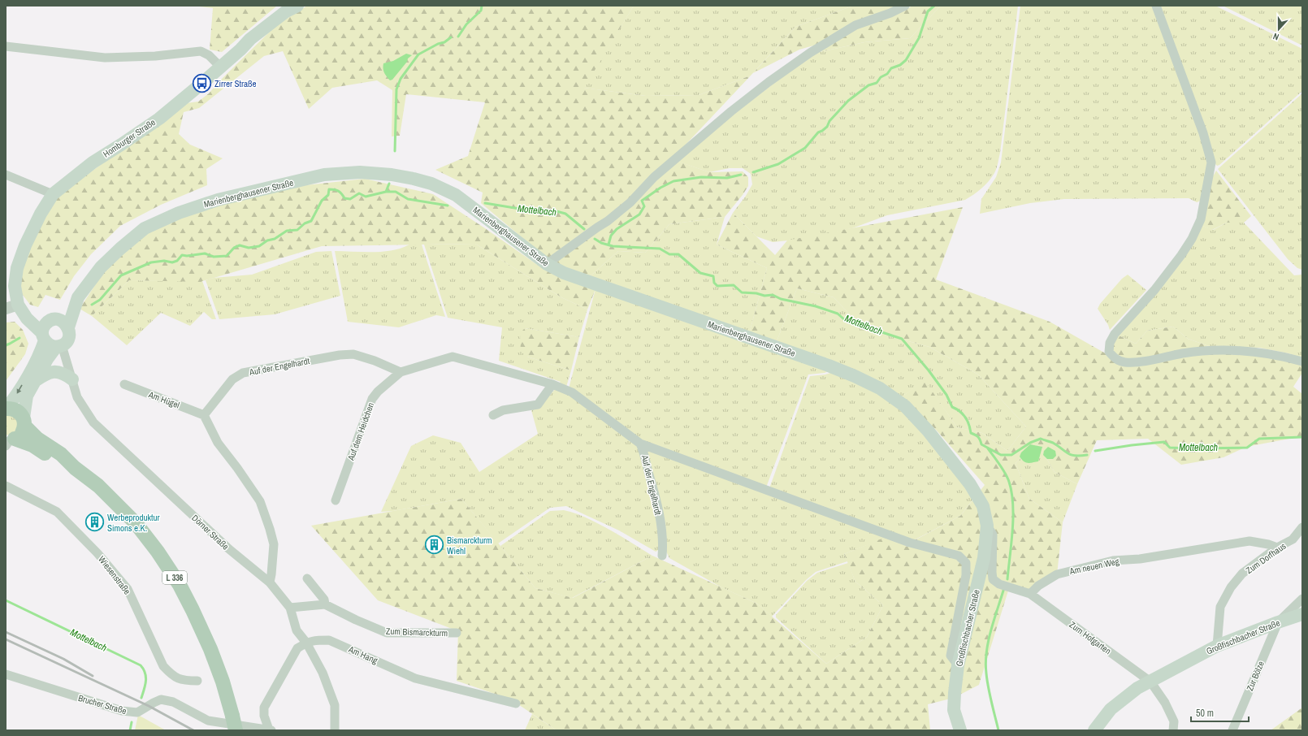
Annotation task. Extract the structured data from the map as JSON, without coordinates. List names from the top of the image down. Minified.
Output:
{"streets":{"main road":["Homburger Straße","Marienberghausener Straße","L 336","Großfischbacher Straße"],"street":["Auf der Engelhardt","Am Hügel","Auf dem Heidchen","Dörner Straße","Zum Dorfhaus","Am neuen Weg","Wiesenstraße","Zum Bismarckturm","Zum Hofgarten","Am Hang","Zur Bölze","Brucher Straße"]},"crossings":[["Homburger Straße","Marienberghausener Straße"],["Homburger Straße","Dörner Straße"],["Marienberghausener Straße","Dörner Straße"],["Marienberghausener Straße","Großfischbacher Straße"],["Auf der Engelhardt","Am Hügel"],["Auf der Engelhardt","Auf dem Heidchen"],["Dörner Straße","Am Hang"],["Zum Dorfhaus","Am neuen Weg"],["Zum Dorfhaus","Großfischbacher Straße"],["Am neuen Weg","Zum Hofgarten"],["Großfischbacher Straße","Zum Hofgarten"],["Großfischbacher Straße","Zur Bölze"]],"water":["Mottelbach"],"places":{"bus stop":["Zirrer Straße"],"building":["Werbeproduktur Simons e.K.","Bismarckturm Wiehl"]},"scale_bar":"50 m","north":"bottom"}
